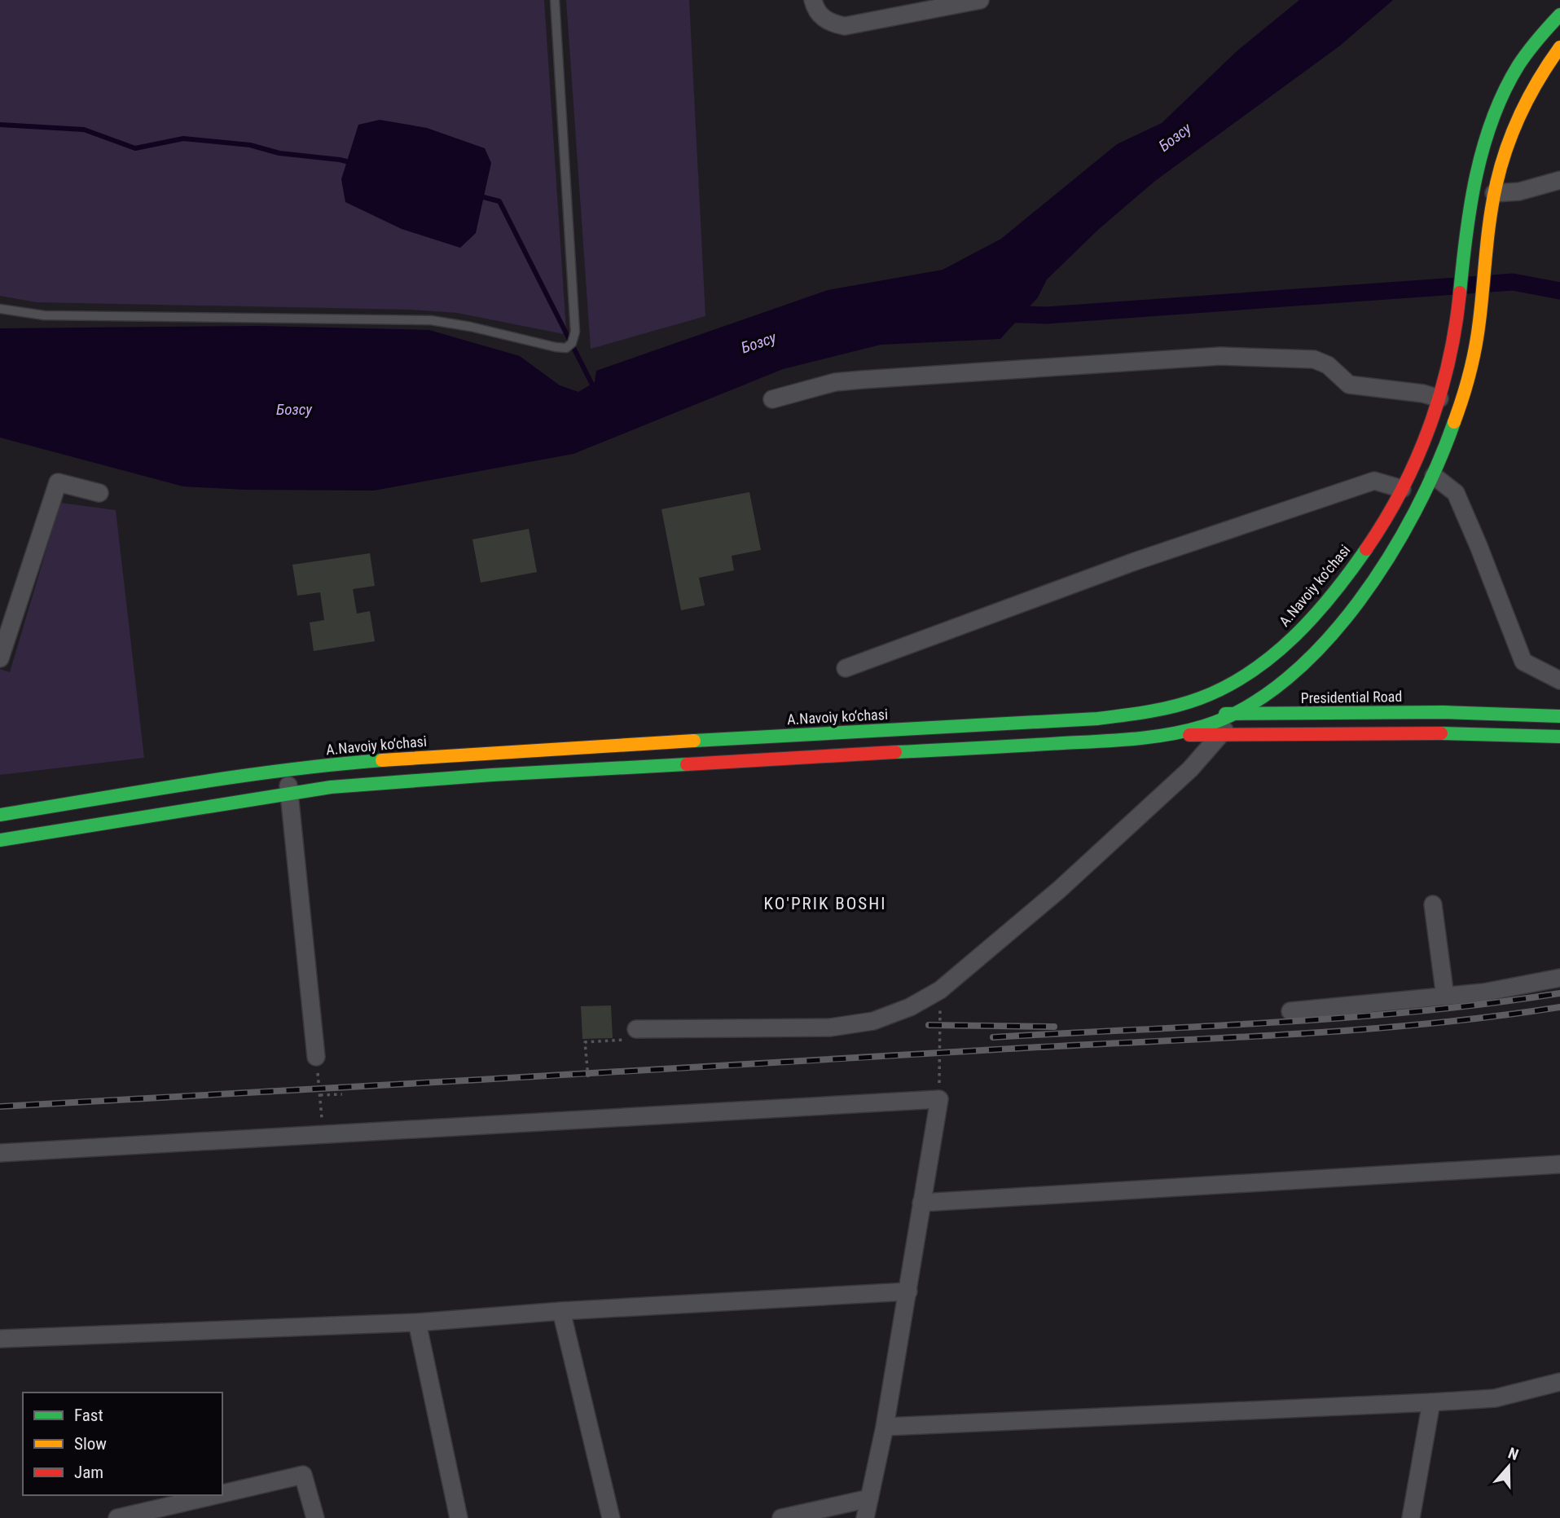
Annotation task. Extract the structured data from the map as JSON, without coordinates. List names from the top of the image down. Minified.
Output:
{"streets":{"main road":["A.Navoiy ko‘chasi","Presidential Road"]},"crossings":[["A.Navoiy ko‘chasi","Presidential Road"]],"districts":["KO'PRIK BOSHI"],"water":["Бозсу"],"legend":["Fast","Slow","Jam"],"north":"top"}
